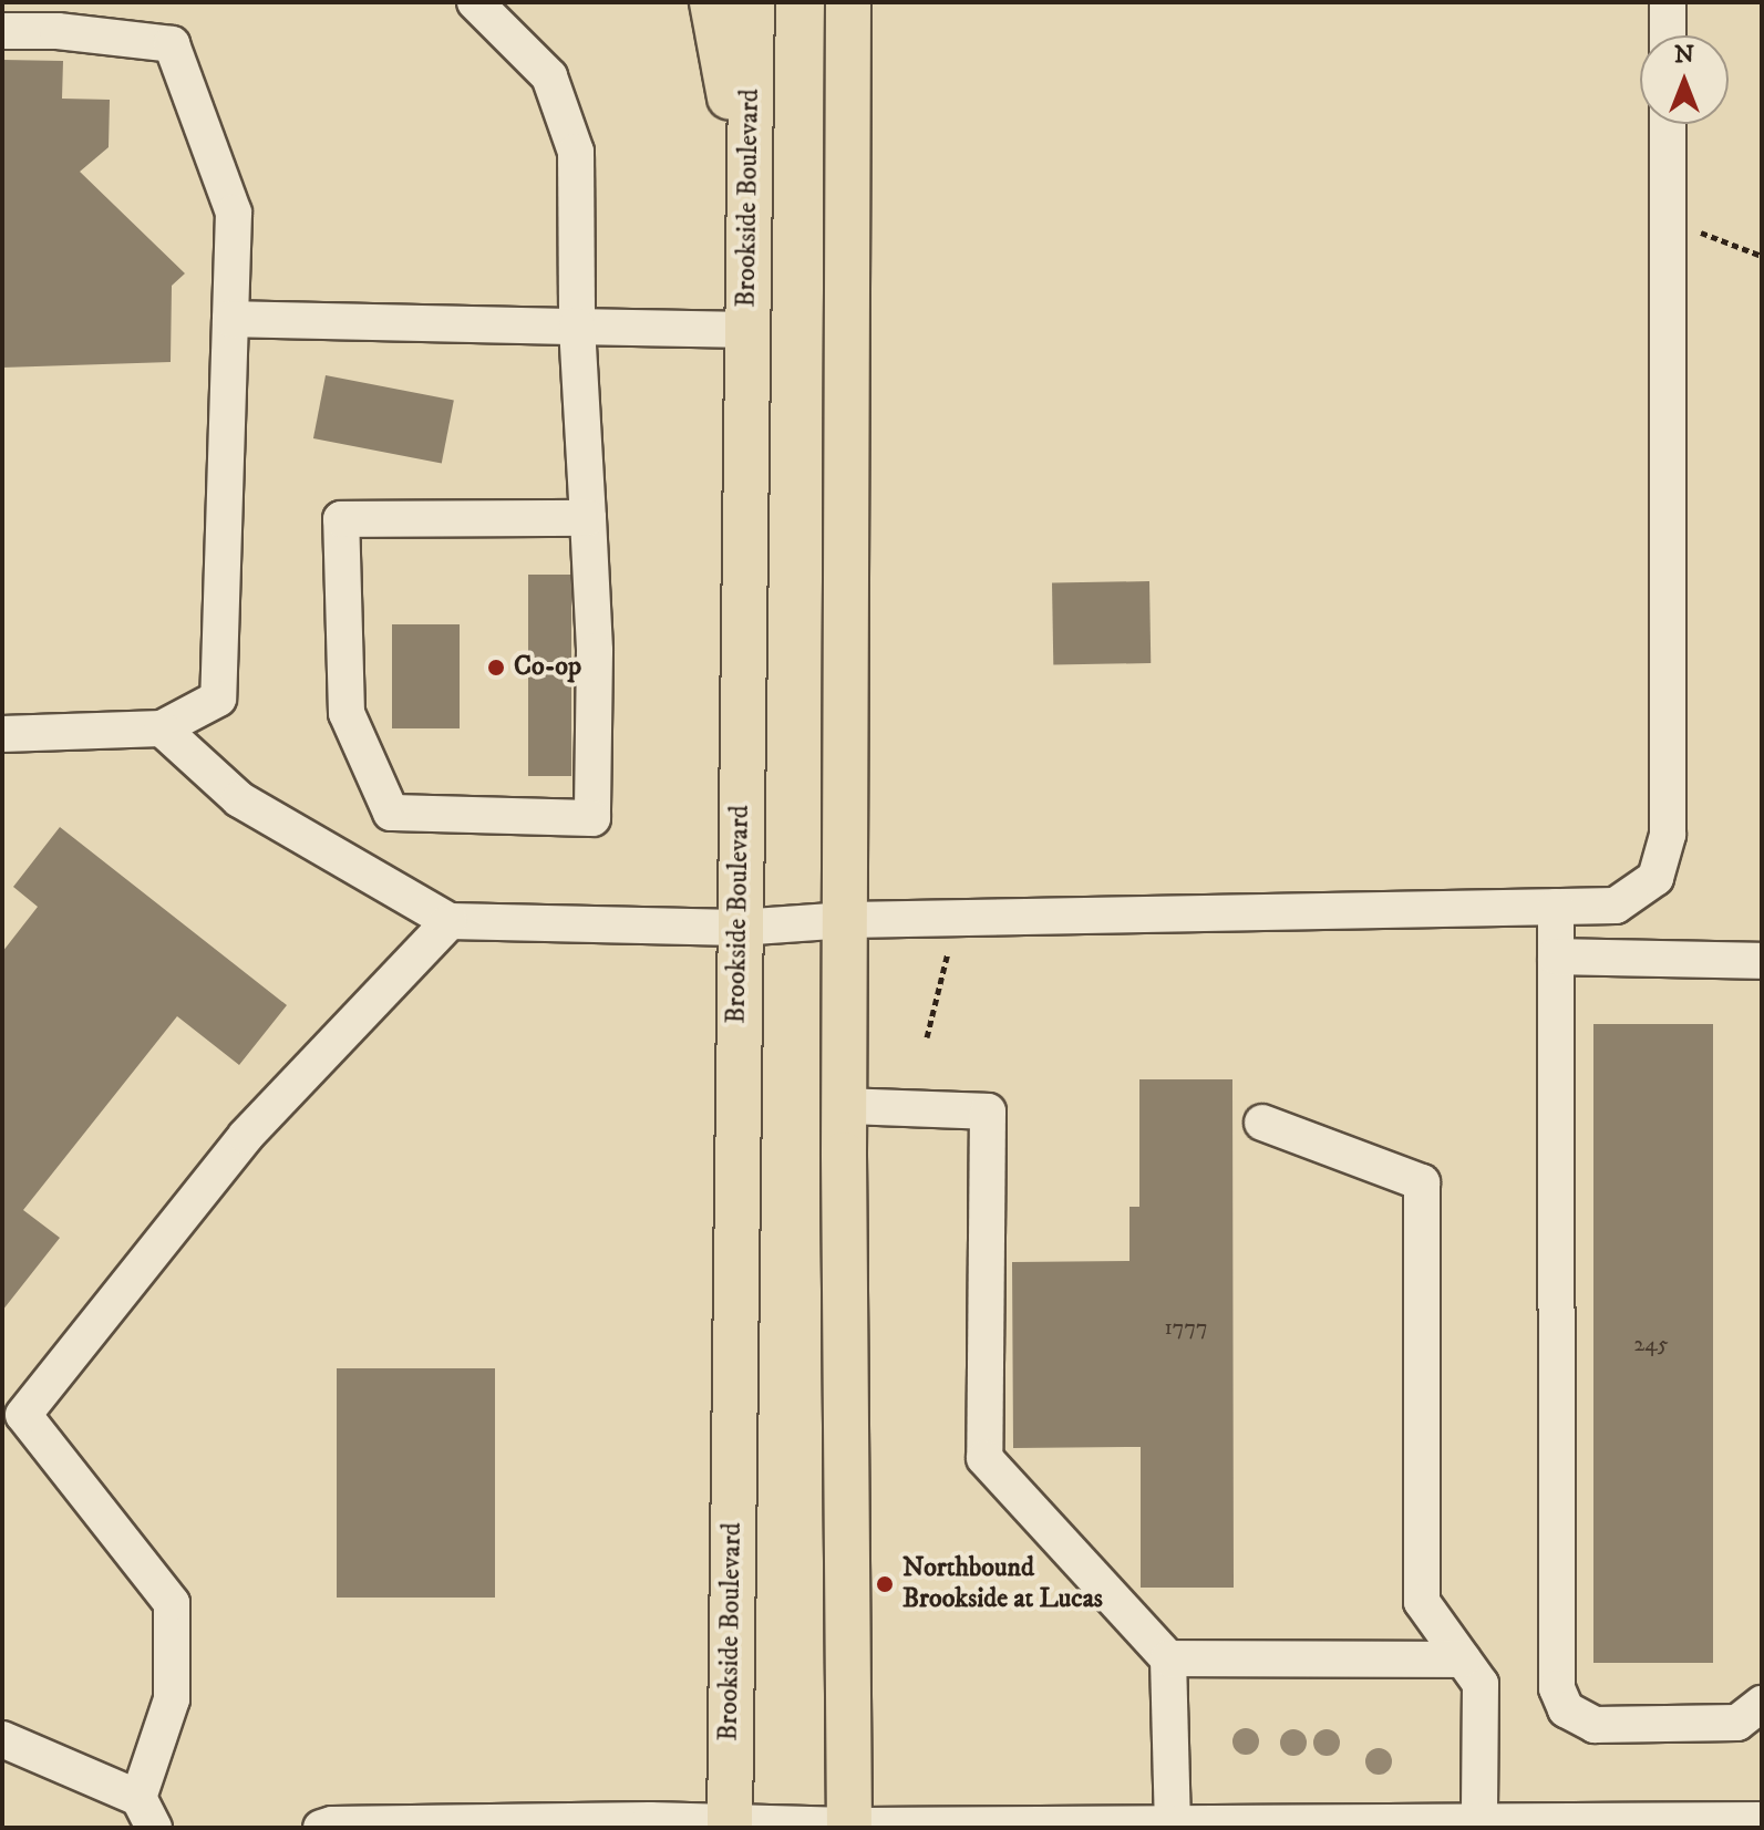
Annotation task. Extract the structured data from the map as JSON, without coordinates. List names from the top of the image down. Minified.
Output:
{"streets":{"main road":["Brookside Boulevard"]},"places":["Co-op","Northbound Brookside at Lucas"],"house_numbers":["1777","245"],"north":"top"}
